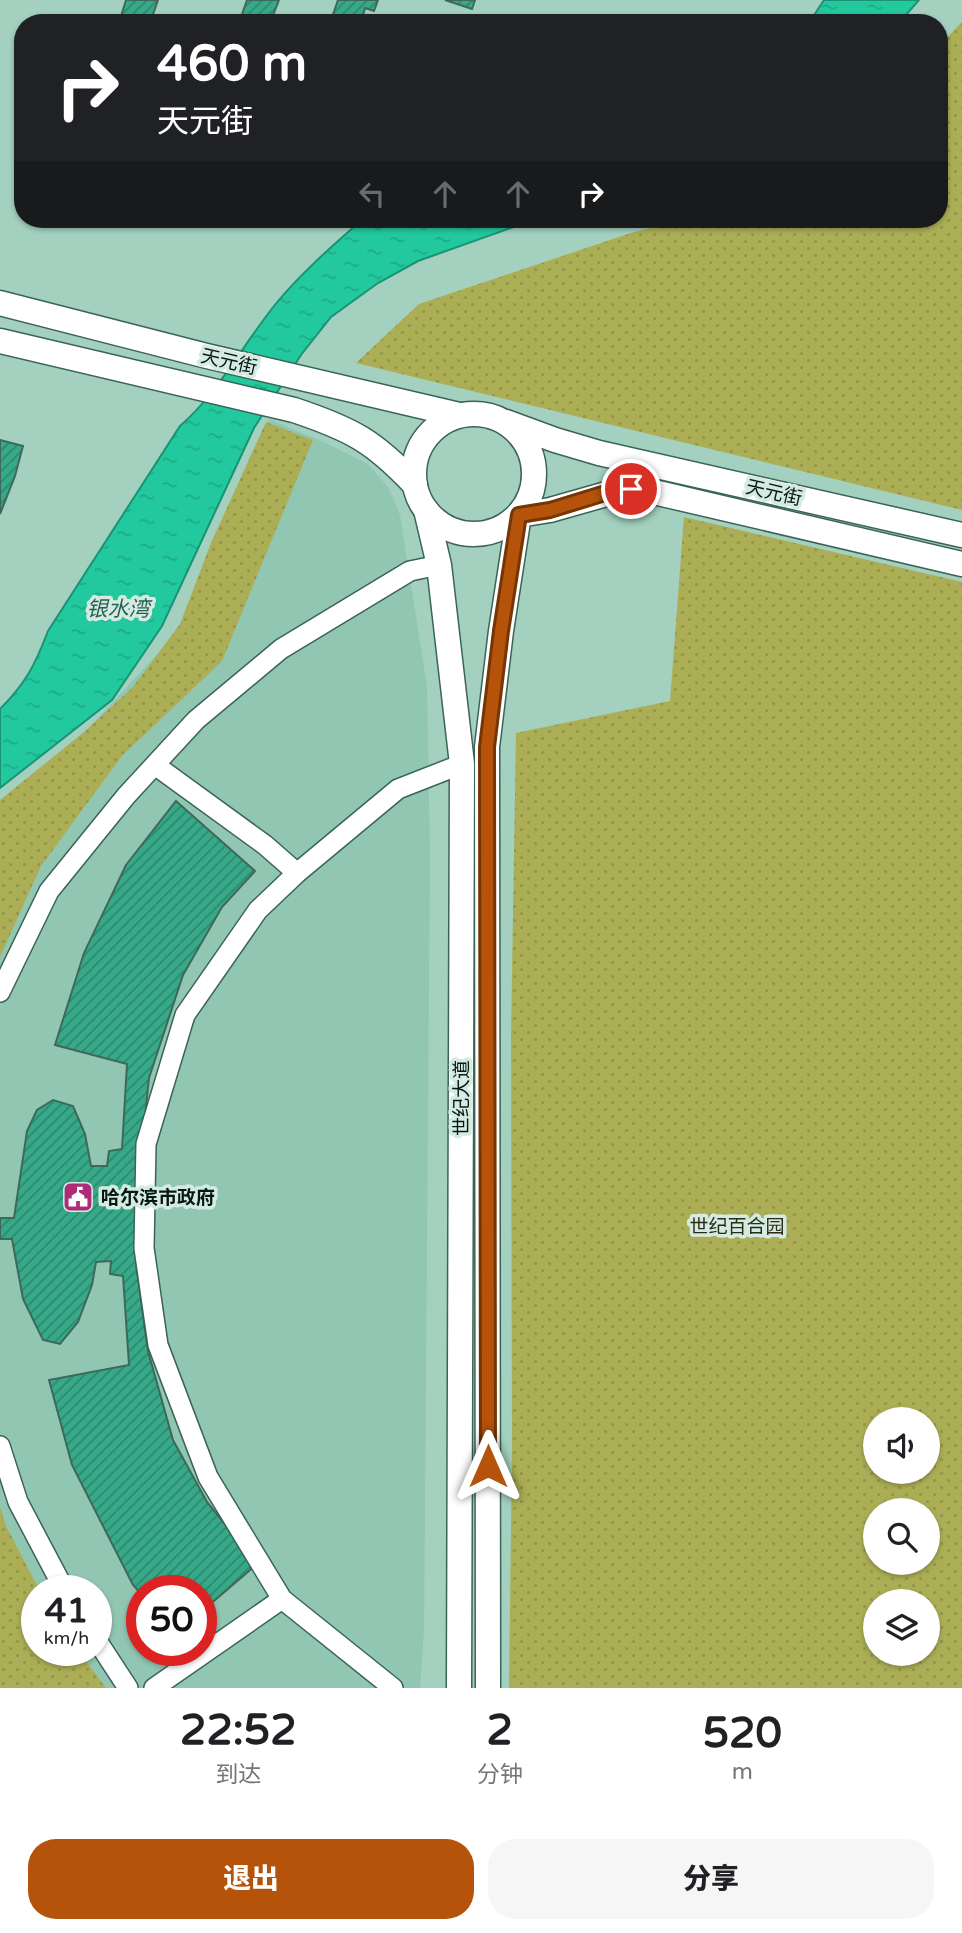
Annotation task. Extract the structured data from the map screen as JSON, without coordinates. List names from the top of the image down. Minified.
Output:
{"streets":{"main road":["天元街","世纪大道"]},"crossings":[["天元街","世纪大道"]],"water":["银水湾"],"parks":["世纪百合园"],"places":{"public building":["哈尔滨市政府"]},"page":{"turn":["460 m","天元街"],"speed":"41 km/h","limit":"50","eta":["22:52","到达","2","分钟","520","m"],"buttons":["退出","分享"]}}
